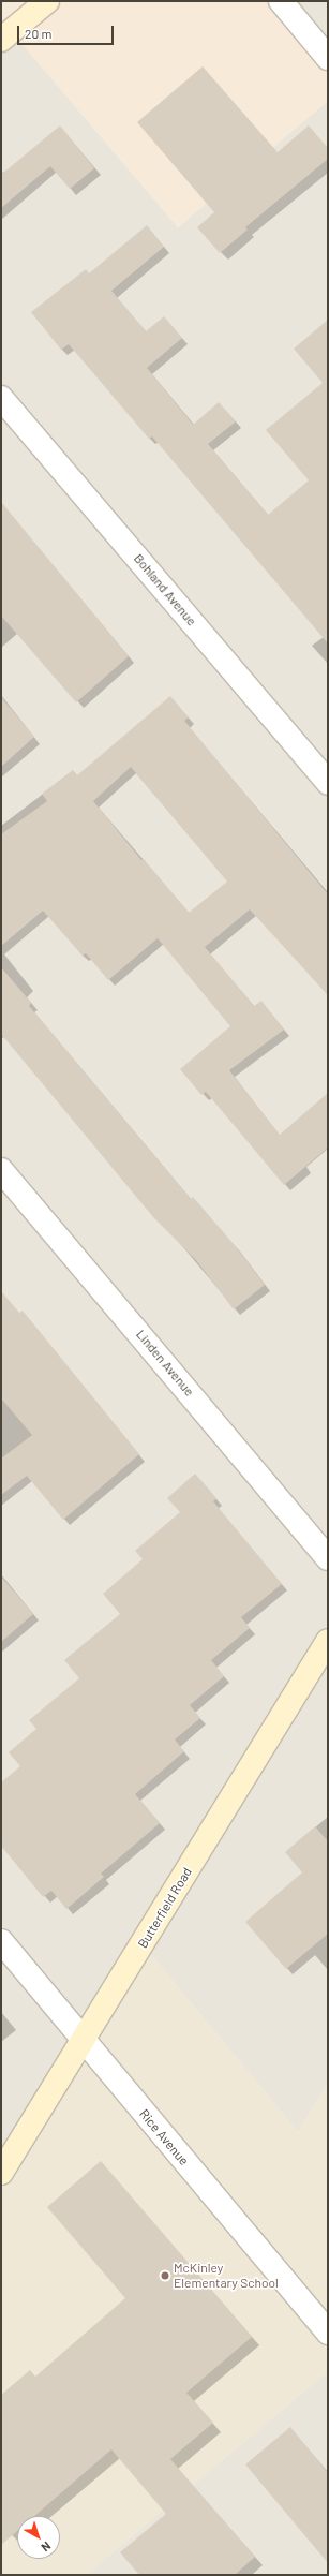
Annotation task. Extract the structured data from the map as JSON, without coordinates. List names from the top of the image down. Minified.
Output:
{"streets":{"main road":["Butterfield Road"],"street":["Bohland Avenue","Linden Avenue","Rice Avenue"]},"crossings":[["Butterfield Road","Rice Avenue"]],"places":["McKinley Elementary School"],"scale_bar":"20 m","north":"bottom right"}
